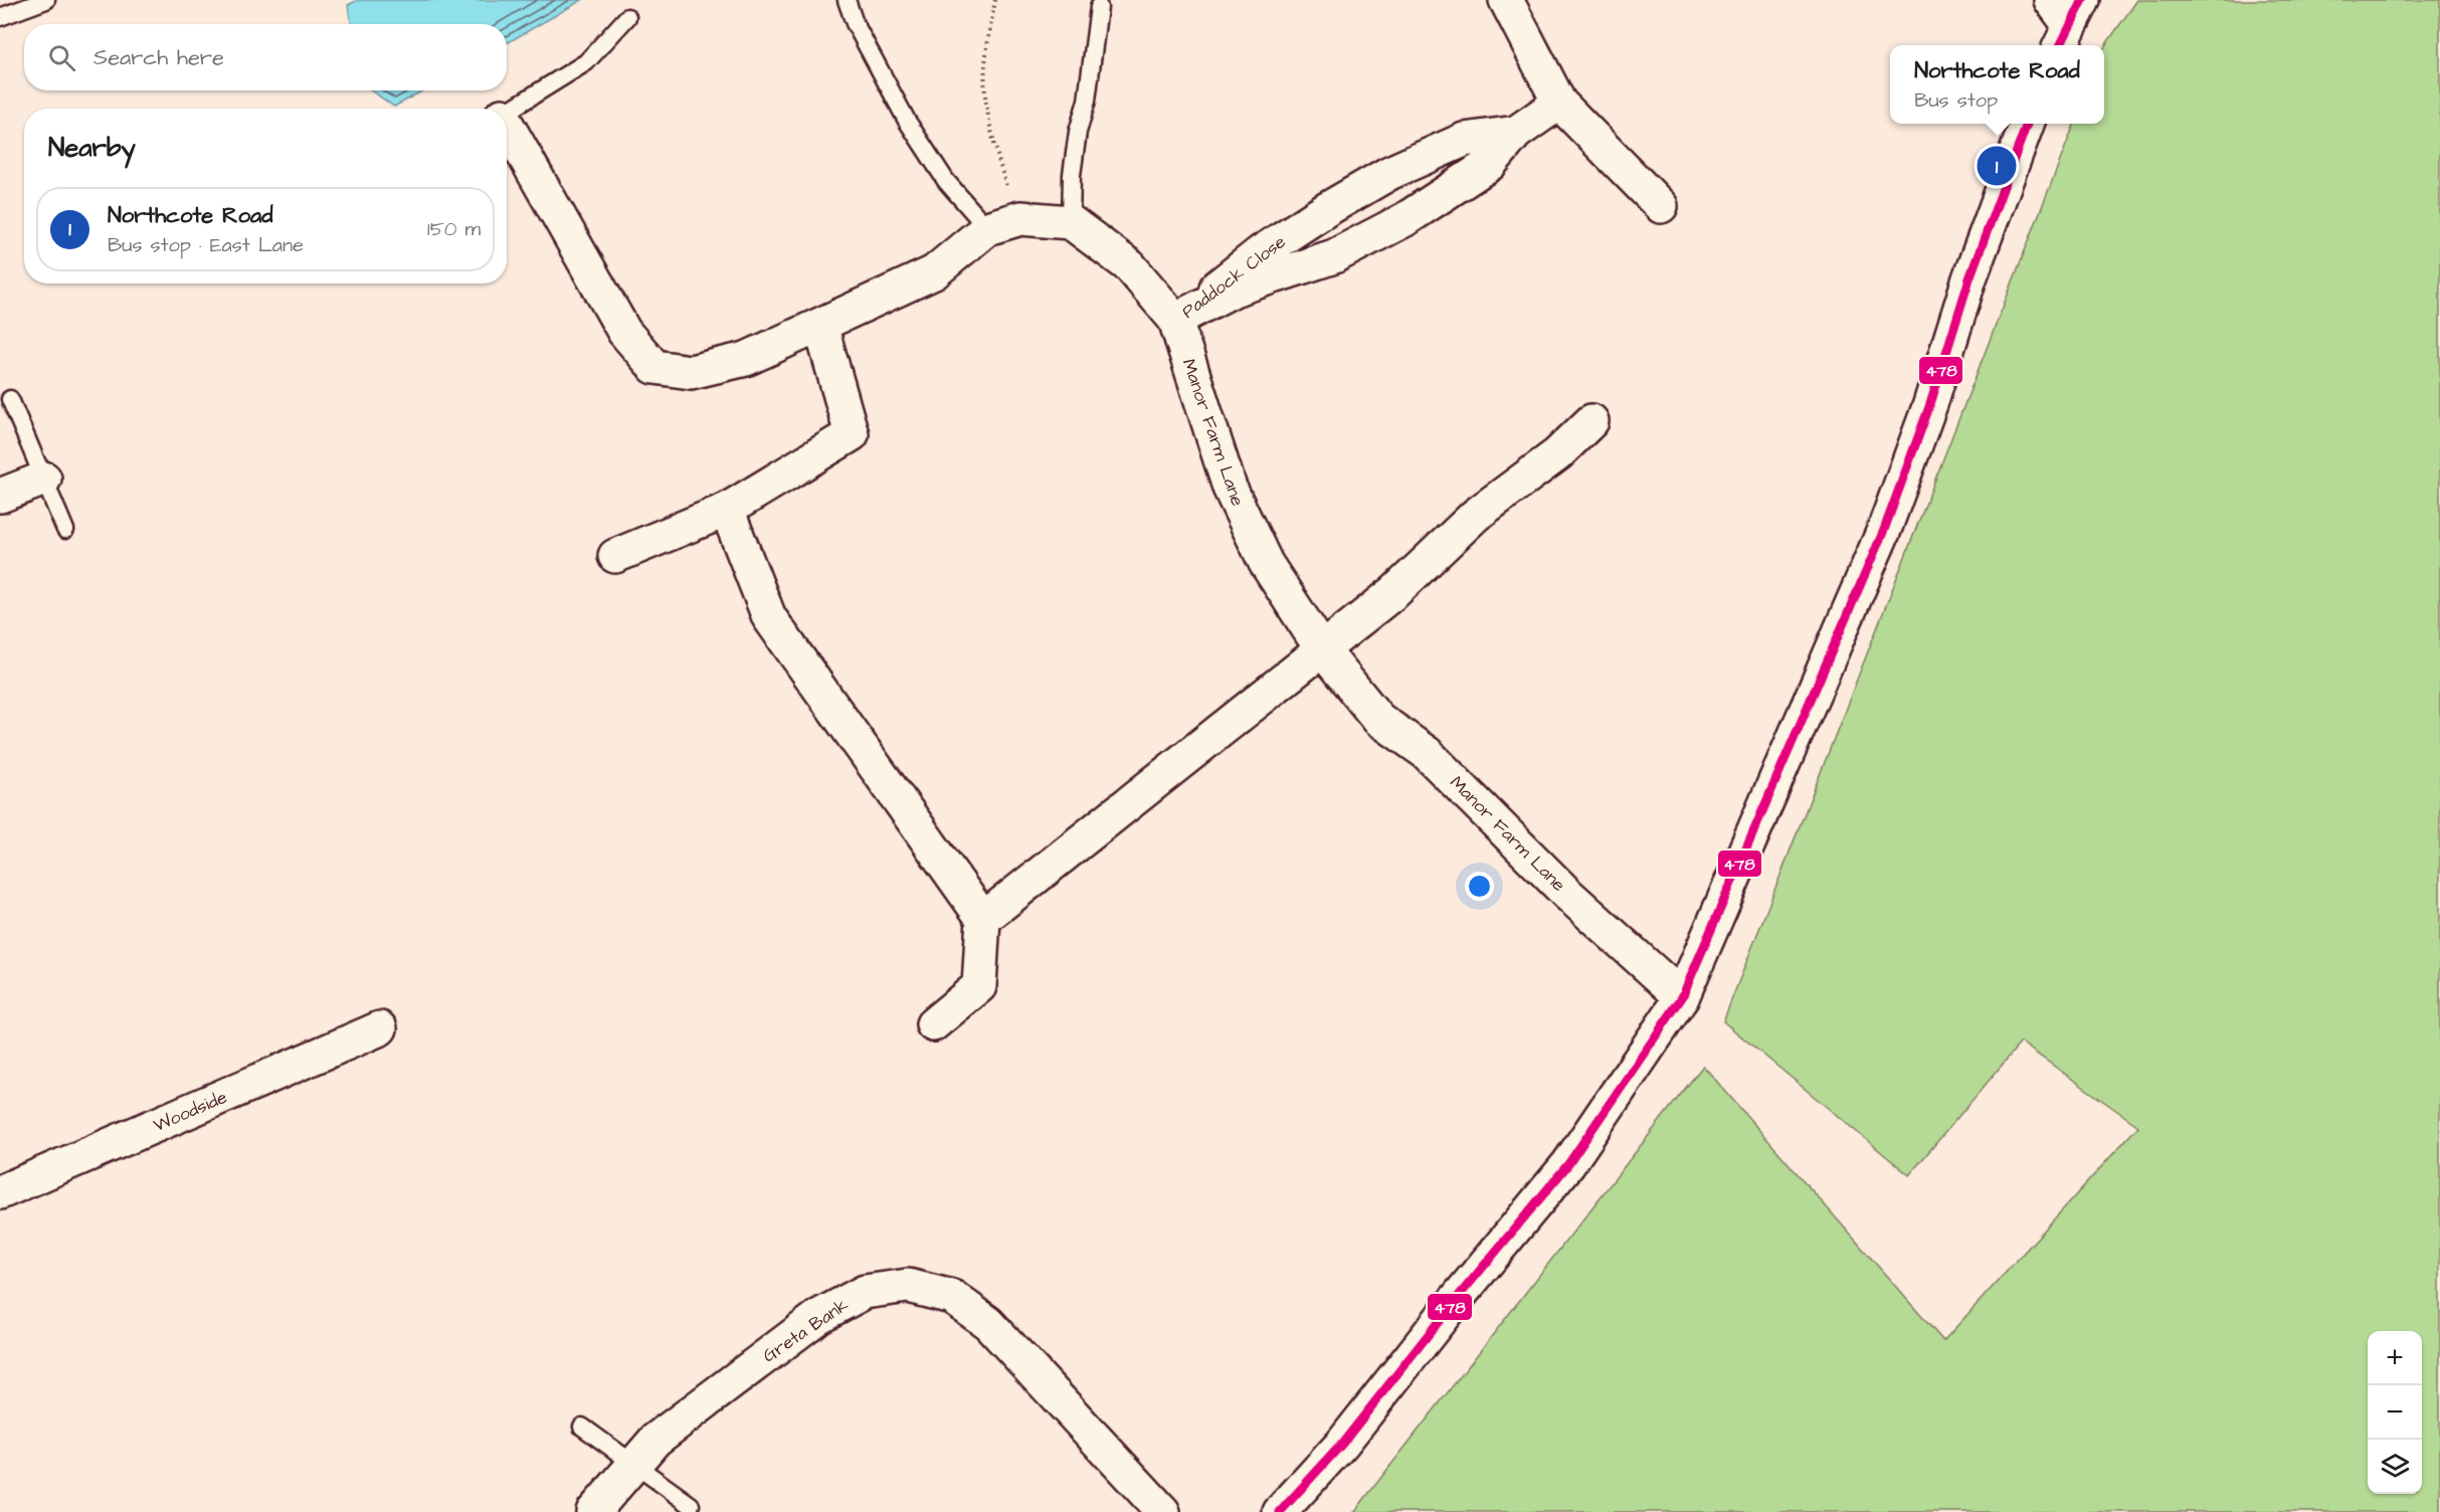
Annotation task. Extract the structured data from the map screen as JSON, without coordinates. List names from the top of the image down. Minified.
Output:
{"streets":{"street":["Paddock Close","Manor Farm Lane","Woodside","Greta Bank"]},"crossings":[["Paddock Close","Manor Farm Lane"]],"lines":["transit line 478"],"page":{"search":"Search here","popup":["Northcote Road","Bus stop"],"heading":"Nearby","pins":"1","list":[{"mark":"1","name":"Northcote Road","note":"Bus stop · East Lane","value":"150 m"}],"map_buttons":["+","−"]}}
